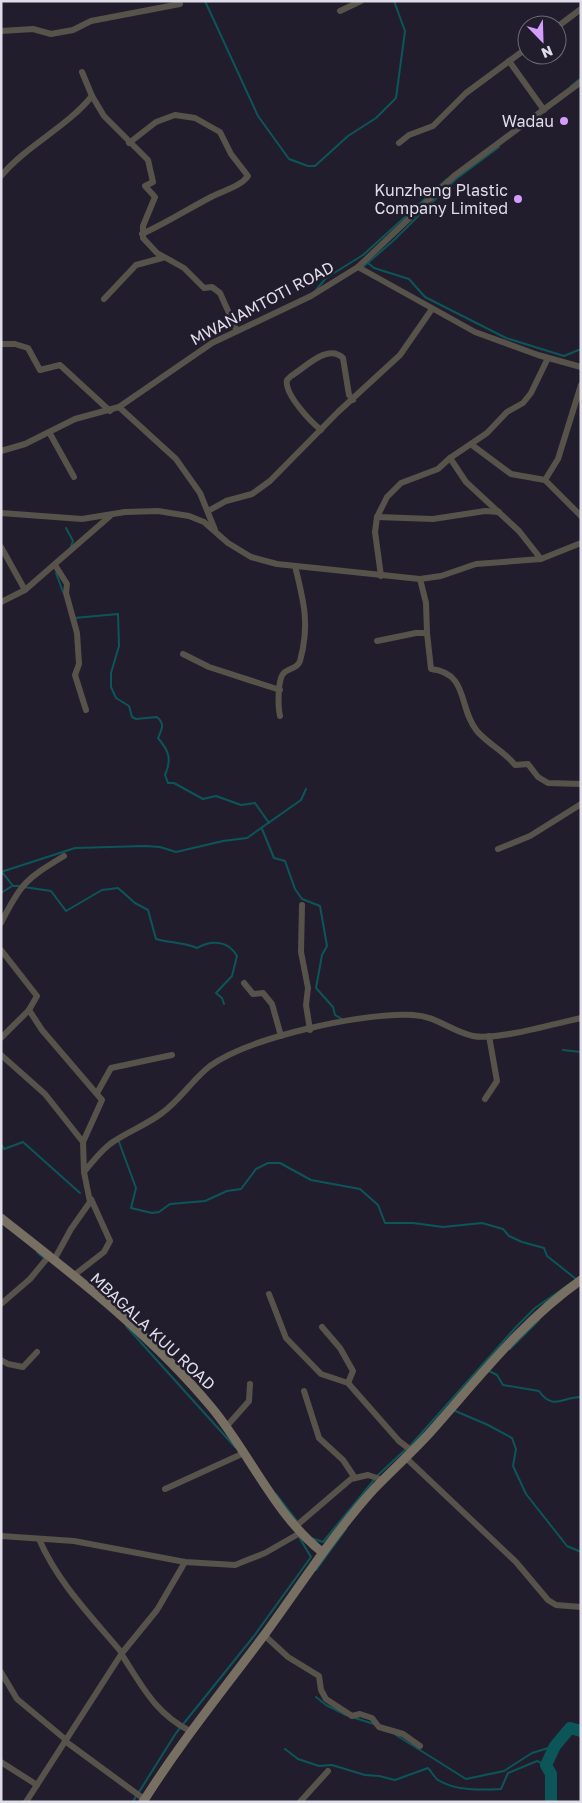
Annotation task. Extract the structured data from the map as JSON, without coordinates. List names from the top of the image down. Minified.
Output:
{"streets":{"street":["MWANAMTOTI ROAD","MBAGALA KUU ROAD"]},"places":["Wadau","Kunzheng Plastic Company Limited"],"north":"bottom right"}
